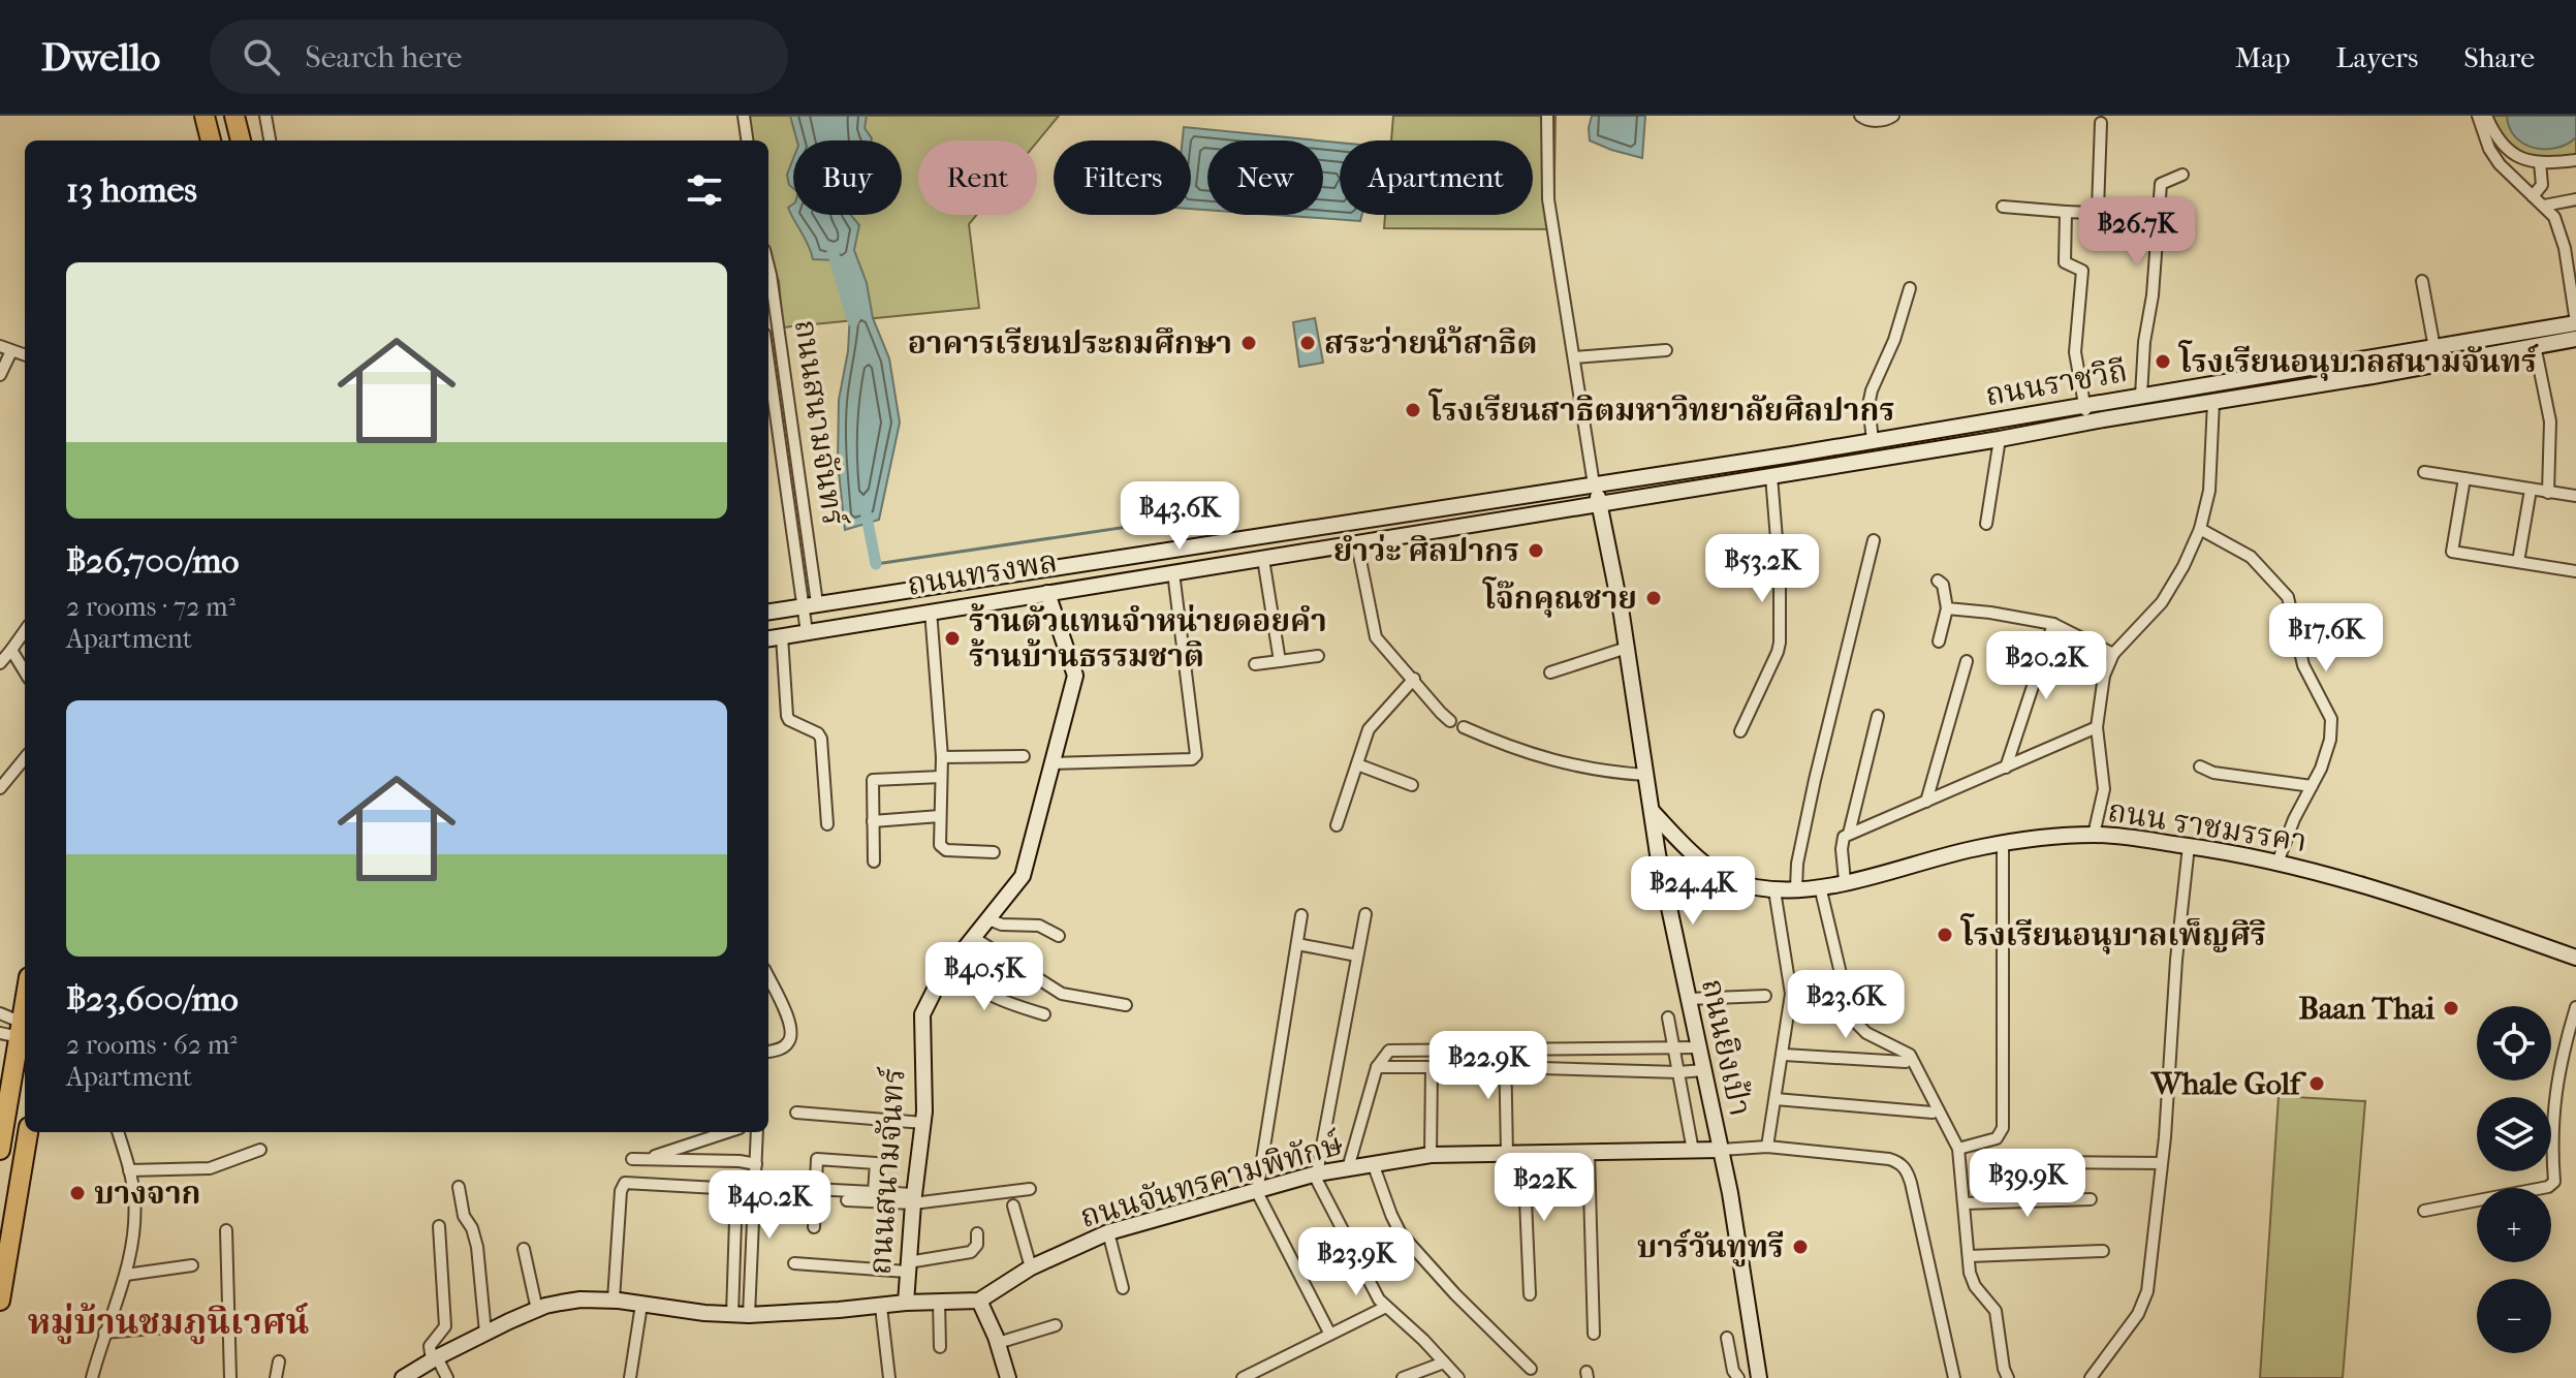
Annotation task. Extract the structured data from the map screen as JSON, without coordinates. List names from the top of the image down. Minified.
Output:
{"streets":{"main road":["ถนนราชวิถี","ถนนสนามจันทร์","ถนนทรงพล","ถนน ราชมรรคา","ถนนยิงเป้า","ถนนจันทรคามพิทักษ์"]},"crossings":[["ถนนราชวิถี","ถนนทรงพล"],["ถนนราชวิถี","ถนนยิงเป้า"],["ถนนสนามจันทร์","ถนนทรงพล"],["ถนนทรงพล","ถนนยิงเป้า"],["ถนน ราชมรรคา","ถนนยิงเป้า"],["ถนนยิงเป้า","ถนนจันทรคามพิทักษ์"]],"districts":["หมู่บ้านชมภูนิเวศน์"],"places":["อาคารเรียนประถมศึกษา","สระว่ายนำ้สาธิต","โรงเรียนอนุบาลสนามจันทร์","โรงเรียนสาธิตมหาวิทยาลัยศิลปากร","ยำว่ะ ศิลปากร","โจ๊กคุณชาย","ร้านตัวแทนจำหน่ายดอยคำ ร้านบ้านธรรมชาติ","โรงเรียนอนุบาลเพ็ญศิริ","Baan Thai","Whale Golf","บางจาก","บาร์วันทูทรี"],"page":{"header":"Dwello","search":"Search here","nav":["Map","Layers","Share"],"chip":["Buy","Rent","Filters","New","Apartment"],"heading":"13 homes","price":["฿26.7K","฿43.6K","฿53.2K","฿17.6K","฿20.2K","฿24.4K","฿40.5K","฿23.6K","฿22.9K","฿39.9K","฿22K","฿40.2K","฿23.9K"],"list":[{"name":"฿26,700/mo","note":"2 rooms · 72 m² · Apartment"},{"name":"฿23,600/mo","note":"2 rooms · 62 m² · Apartment"}],"map_buttons":["+","−"]}}
